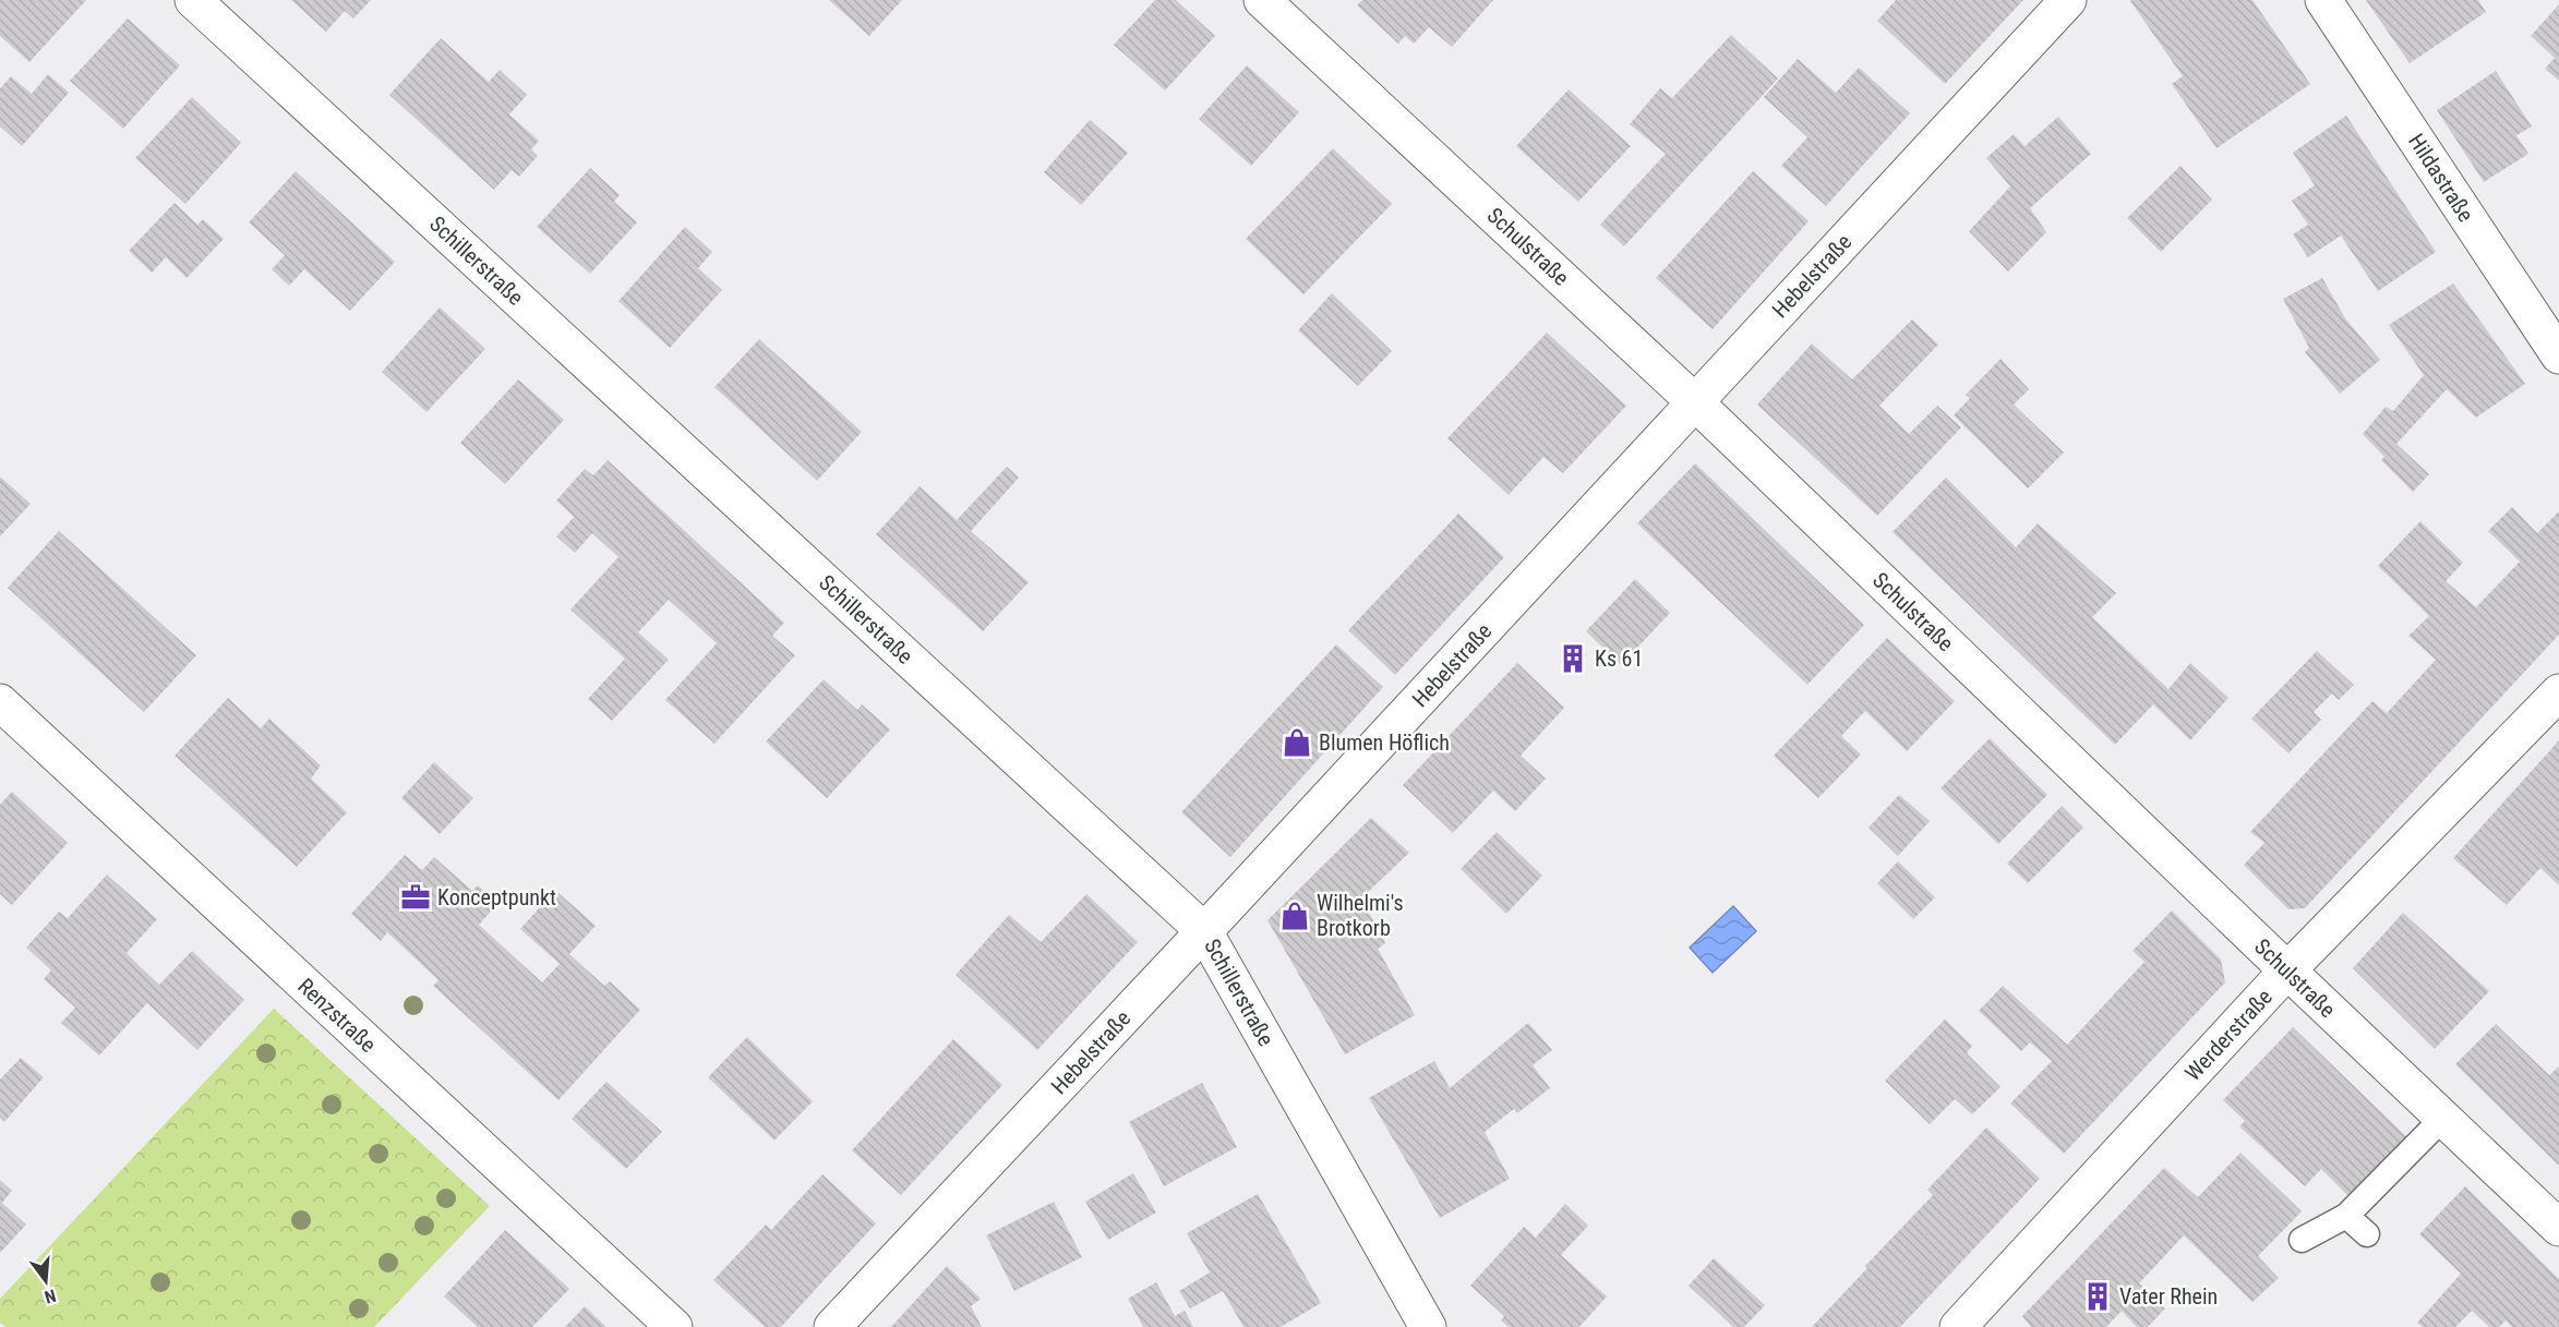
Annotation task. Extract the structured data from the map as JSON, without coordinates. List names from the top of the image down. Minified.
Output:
{"streets":{"street":["Hildastraße","Schulstraße","Schillerstraße","Hebelstraße","Renzstraße","Werderstraße"]},"crossings":[["Schulstraße","Hebelstraße"],["Schulstraße","Werderstraße"],["Schillerstraße","Hebelstraße"]],"places":{"building":["Ks 61","Vater Rhein"],"shop":["Blumen Höflich","Wilhelmi's Brotkorb"],"office":["Konceptpunkt"]},"north":"bottom"}
